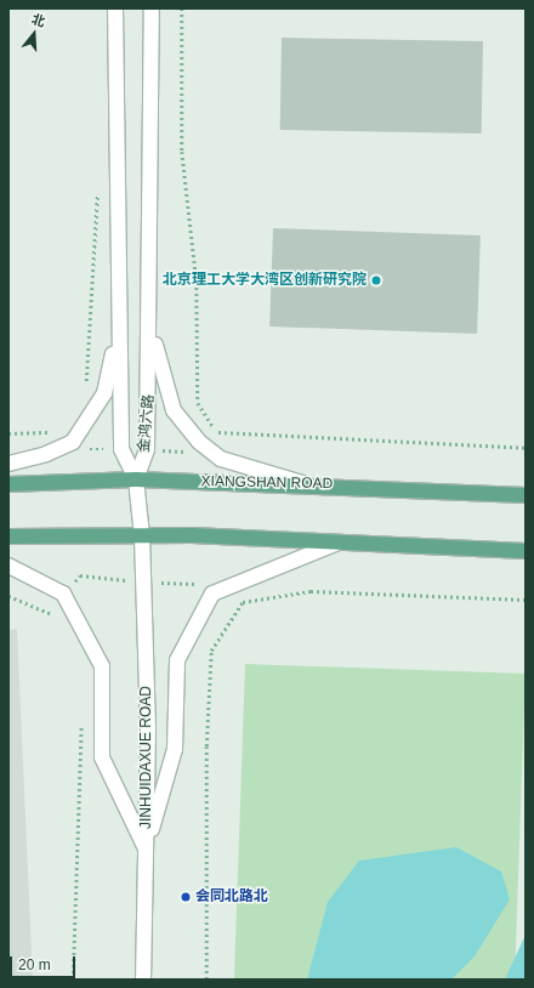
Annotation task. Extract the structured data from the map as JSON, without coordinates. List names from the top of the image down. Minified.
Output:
{"streets":{"main road":["XIANGSHAN ROAD"],"street":["金鸿六路","JINHUIDAXUE ROAD"]},"crossings":[["金鸿六路","XIANGSHAN ROAD"],["金鸿六路","JINHUIDAXUE ROAD"],["XIANGSHAN ROAD","JINHUIDAXUE ROAD"]],"places":["北京理工大学大湾区创新研究院","会同北路北"],"scale_bar":"20 m","north":"top"}
